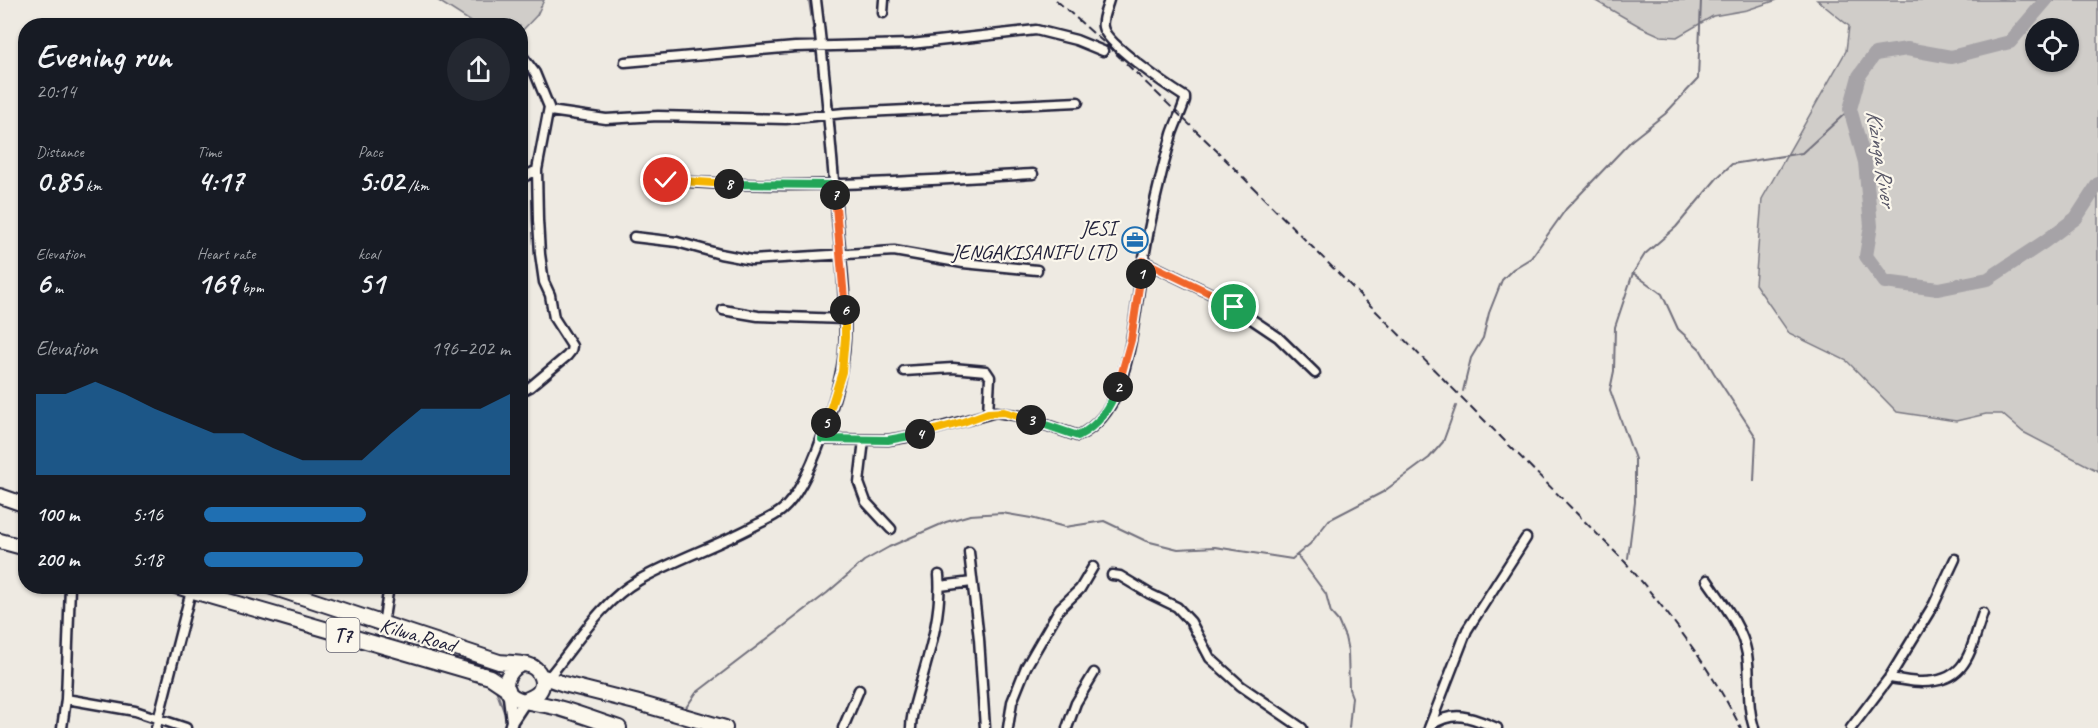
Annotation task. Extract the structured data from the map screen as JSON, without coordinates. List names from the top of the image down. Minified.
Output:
{"streets":{"highway":["T7","Kilwa Road"]},"crossings":[["T7","Kilwa Road"]],"water":["Kizinga River"],"places":{"office":["JESI JENGAKISANIFU LTD"]},"page":{"heading":["Evening run","20:14"],"stats":[["Distance","0.85 km"],["Time","4:17"],["Pace","5:02 /km"],["Elevation","6 m"],["Heart rate","169 bpm"],["kcal","51"]],"pins":["8","7","1","6","2","3","5","4"],"chart":["Elevation","196–202 m"],"list":[{"name":"100 m","note":"5:16"},{"name":"200 m","note":"5:18"}]}}
